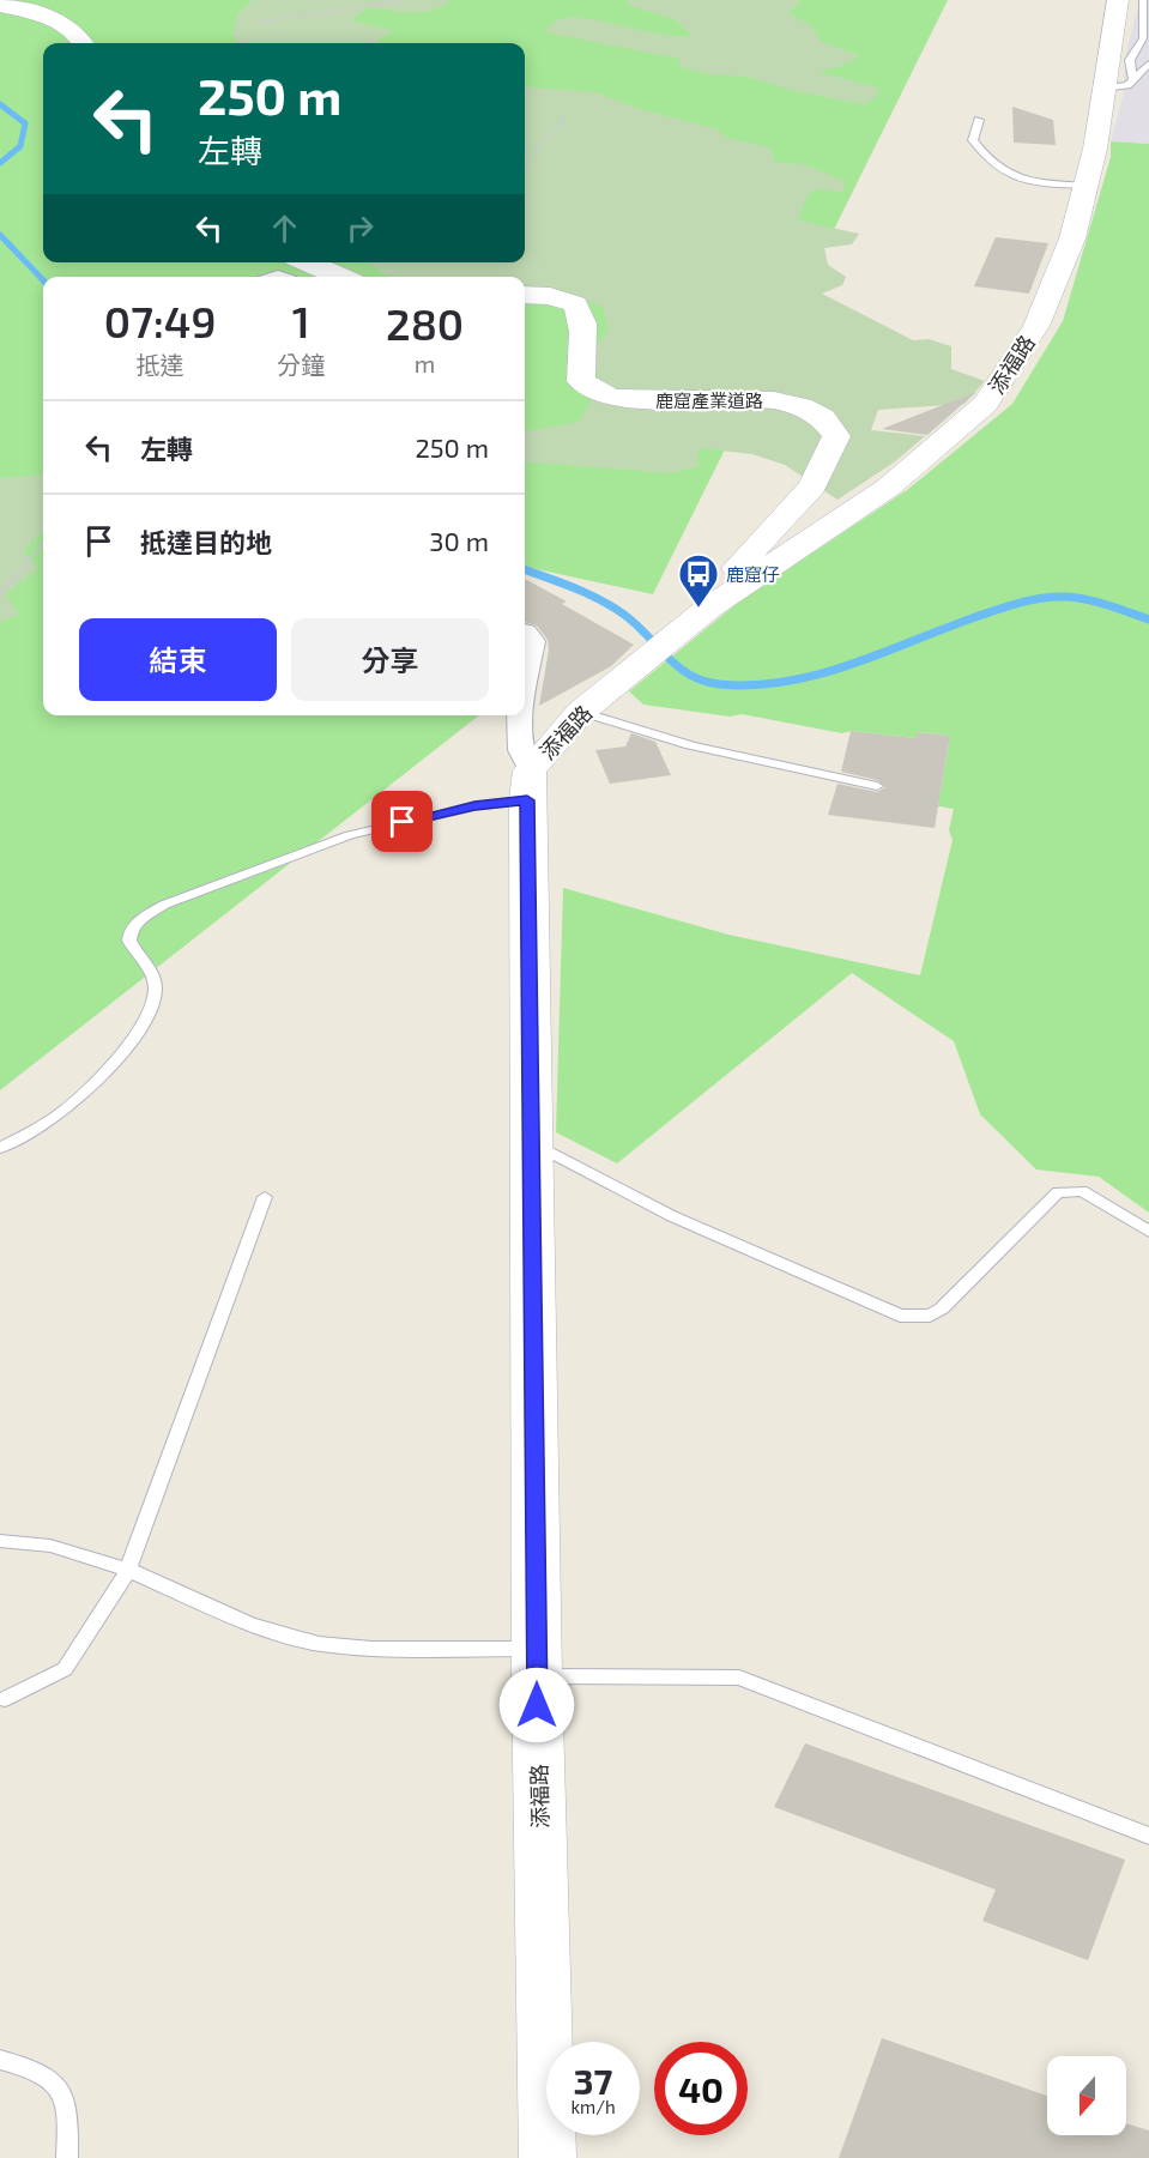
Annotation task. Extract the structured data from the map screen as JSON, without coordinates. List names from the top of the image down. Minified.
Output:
{"streets":{"street":["添福路","鹿窟產業道路"]},"crossings":[["添福路","鹿窟產業道路"]],"places":{"bus stop":["鹿窟仔"]},"north":"bottom","page":{"turn":["250 m","左轉"],"eta":["07:49","抵達","1","分鐘","280","m"],"list":[{"name":"左轉","value":"250 m"},{"name":"抵達目的地","value":"30 m"}],"buttons":["結束","分享"],"speed":"37 km/h","limit":"40"}}
